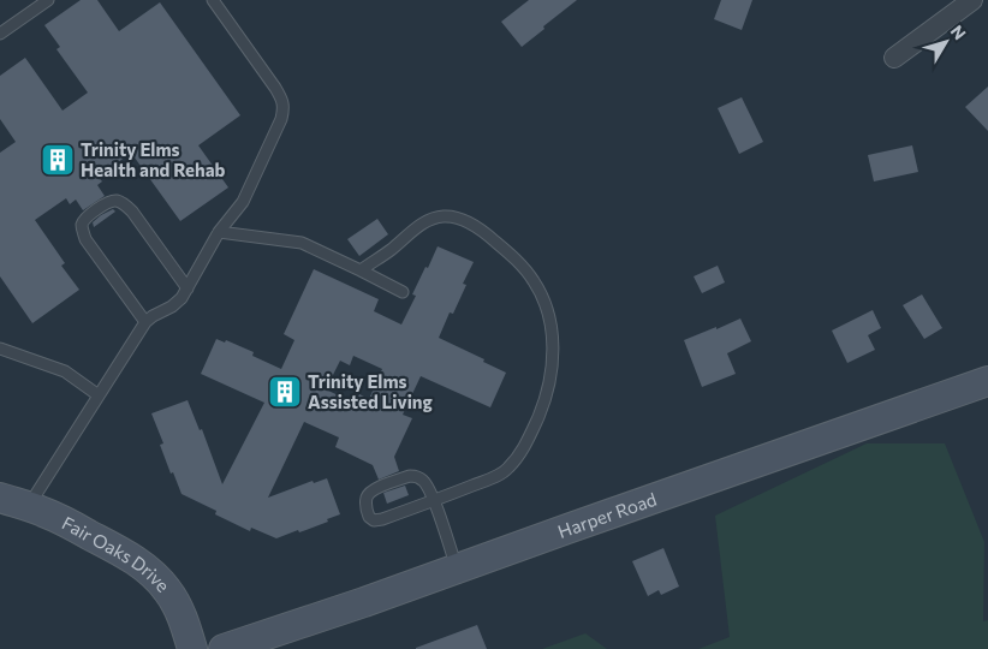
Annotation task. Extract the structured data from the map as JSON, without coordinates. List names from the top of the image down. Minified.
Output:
{"streets":{"main road":["Harper Road","Fair Oaks Drive"]},"places":{"building":["Trinity Elms Health and Rehab","Trinity Elms Assisted Living"]},"north":"top right"}
